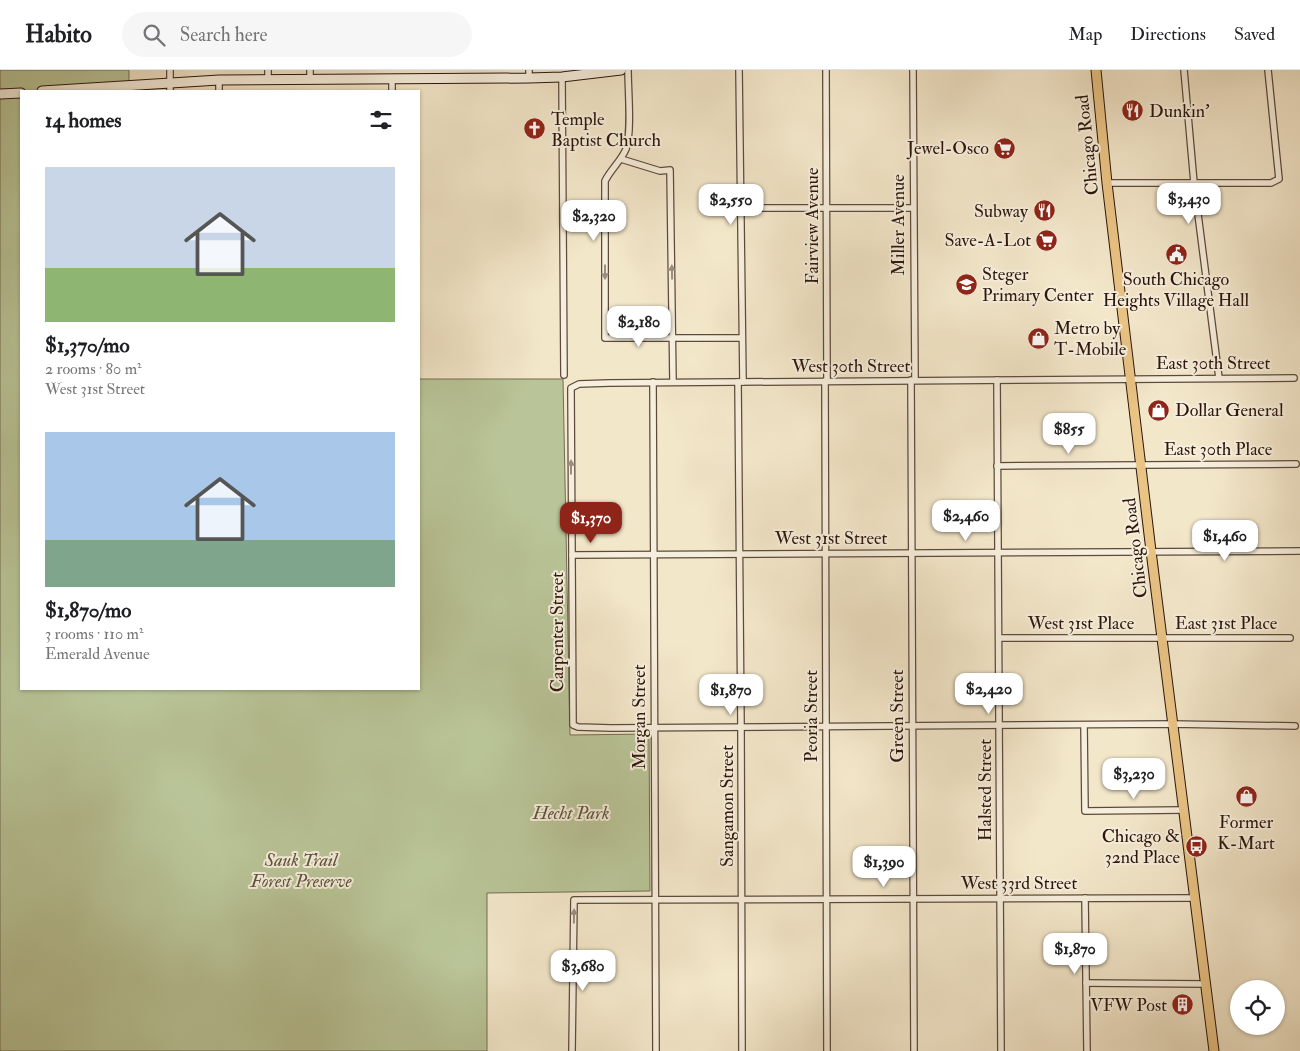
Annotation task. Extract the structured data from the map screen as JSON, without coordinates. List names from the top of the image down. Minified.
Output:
{"streets":{"main road":["Chicago Road"],"street":["Miller Avenue","Fairview Avenue","East 30th Street","West 30th Street","East 30th Place","West 31st Street","West 31st Place","East 31st Place","Carpenter Street","Peoria Street","Green Street","Morgan Street","Halsted Street","Sangamon Street","West 33rd Street"]},"crossings":[["Chicago Road","East 30th Street"],["Chicago Road","West 30th Street"],["Chicago Road","East 30th Place"],["Chicago Road","West 31st Street"],["Chicago Road","West 31st Place"],["Chicago Road","East 31st Place"],["Chicago Road","West 33rd Street"],["Miller Avenue","West 30th Street"],["Miller Avenue","Green Street"],["Fairview Avenue","West 30th Street"],["Fairview Avenue","Peoria Street"],["East 30th Street","West 30th Street"],["West 30th Street","Carpenter Street"],["West 30th Street","Peoria Street"],["West 30th Street","Green Street"],["West 30th Street","Morgan Street"],["West 30th Street","Halsted Street"],["West 30th Street","Sangamon Street"],["East 30th Place","Halsted Street"],["West 31st Street","Carpenter Street"],["West 31st Street","Peoria Street"],["West 31st Street","Green Street"],["West 31st Street","Morgan Street"],["West 31st Street","Halsted Street"],["West 31st Street","Sangamon Street"],["West 31st Place","East 31st Place"],["West 31st Place","Halsted Street"],["Carpenter Street","Morgan Street"],["Peoria Street","West 33rd Street"],["Green Street","West 33rd Street"],["Morgan Street","West 33rd Street"],["Halsted Street","West 33rd Street"],["Sangamon Street","West 33rd Street"]],"one_way":["Carpenter Street"],"parks":["Hecht Park","Sauk Trail Forest Preserve"],"places":{"restaurant":["Dunkin'","Subway"],"church":["Temple Baptist Church"],"supermarket":["Jewel-Osco","Save-A-Lot"],"public building":["South Chicago Heights Village Hall"],"school or university":["Steger Primary Center"],"shop":["Metro by T-Mobile","Dollar General","Former K-Mart"],"bus stop":["Chicago & 32nd Place"],"building":["VFW Post"]},"page":{"header":"Habito","search":"Search here","nav":["Map","Directions","Saved"],"heading":"14 homes","list":[{"name":"$1,370/mo","note":"2 rooms · 80 m² · West 31st Street"},{"name":"$1,870/mo","note":"3 rooms · 110 m² · Emerald Avenue"}],"price":["$3,430","$2,550","$2,320","$2,180","$855","$2,460","$1,370","$1,460","$2,420","$1,870","$3,230","$1,390","$1,870","$3,680"]}}
